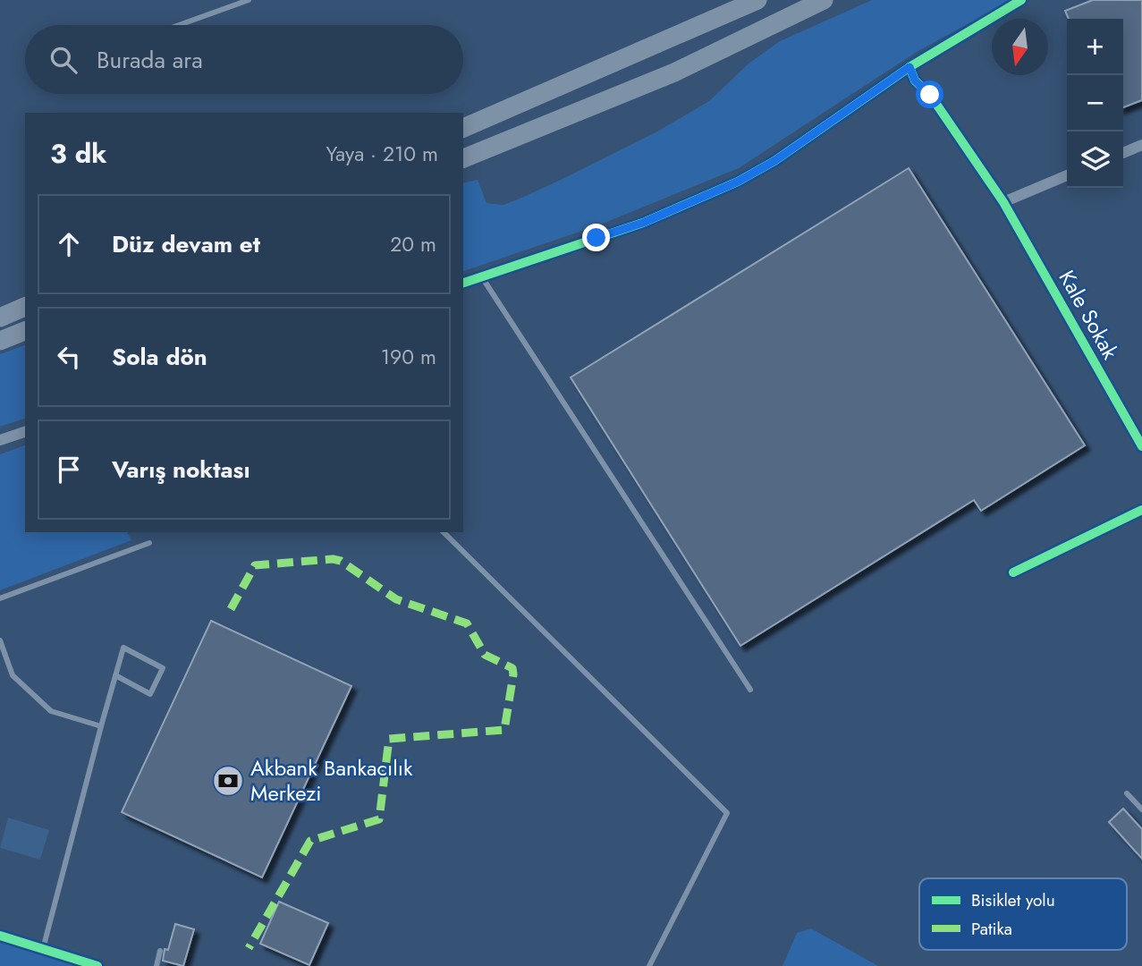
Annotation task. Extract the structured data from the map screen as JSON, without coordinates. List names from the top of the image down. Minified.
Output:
{"streets":{"street":["Kale Sokak"]},"places":{"bank":["Akbank Bankacılık Merkezi"]},"legend":["Bisiklet yolu","Patika"],"north":"bottom","page":{"map_buttons":["+","−"],"search":"Burada ara","heading":["3 dk","Yaya · 210 m"],"list":[["Düz devam et","20 m"],["Sola dön","190 m"],"Varış noktası"]}}
